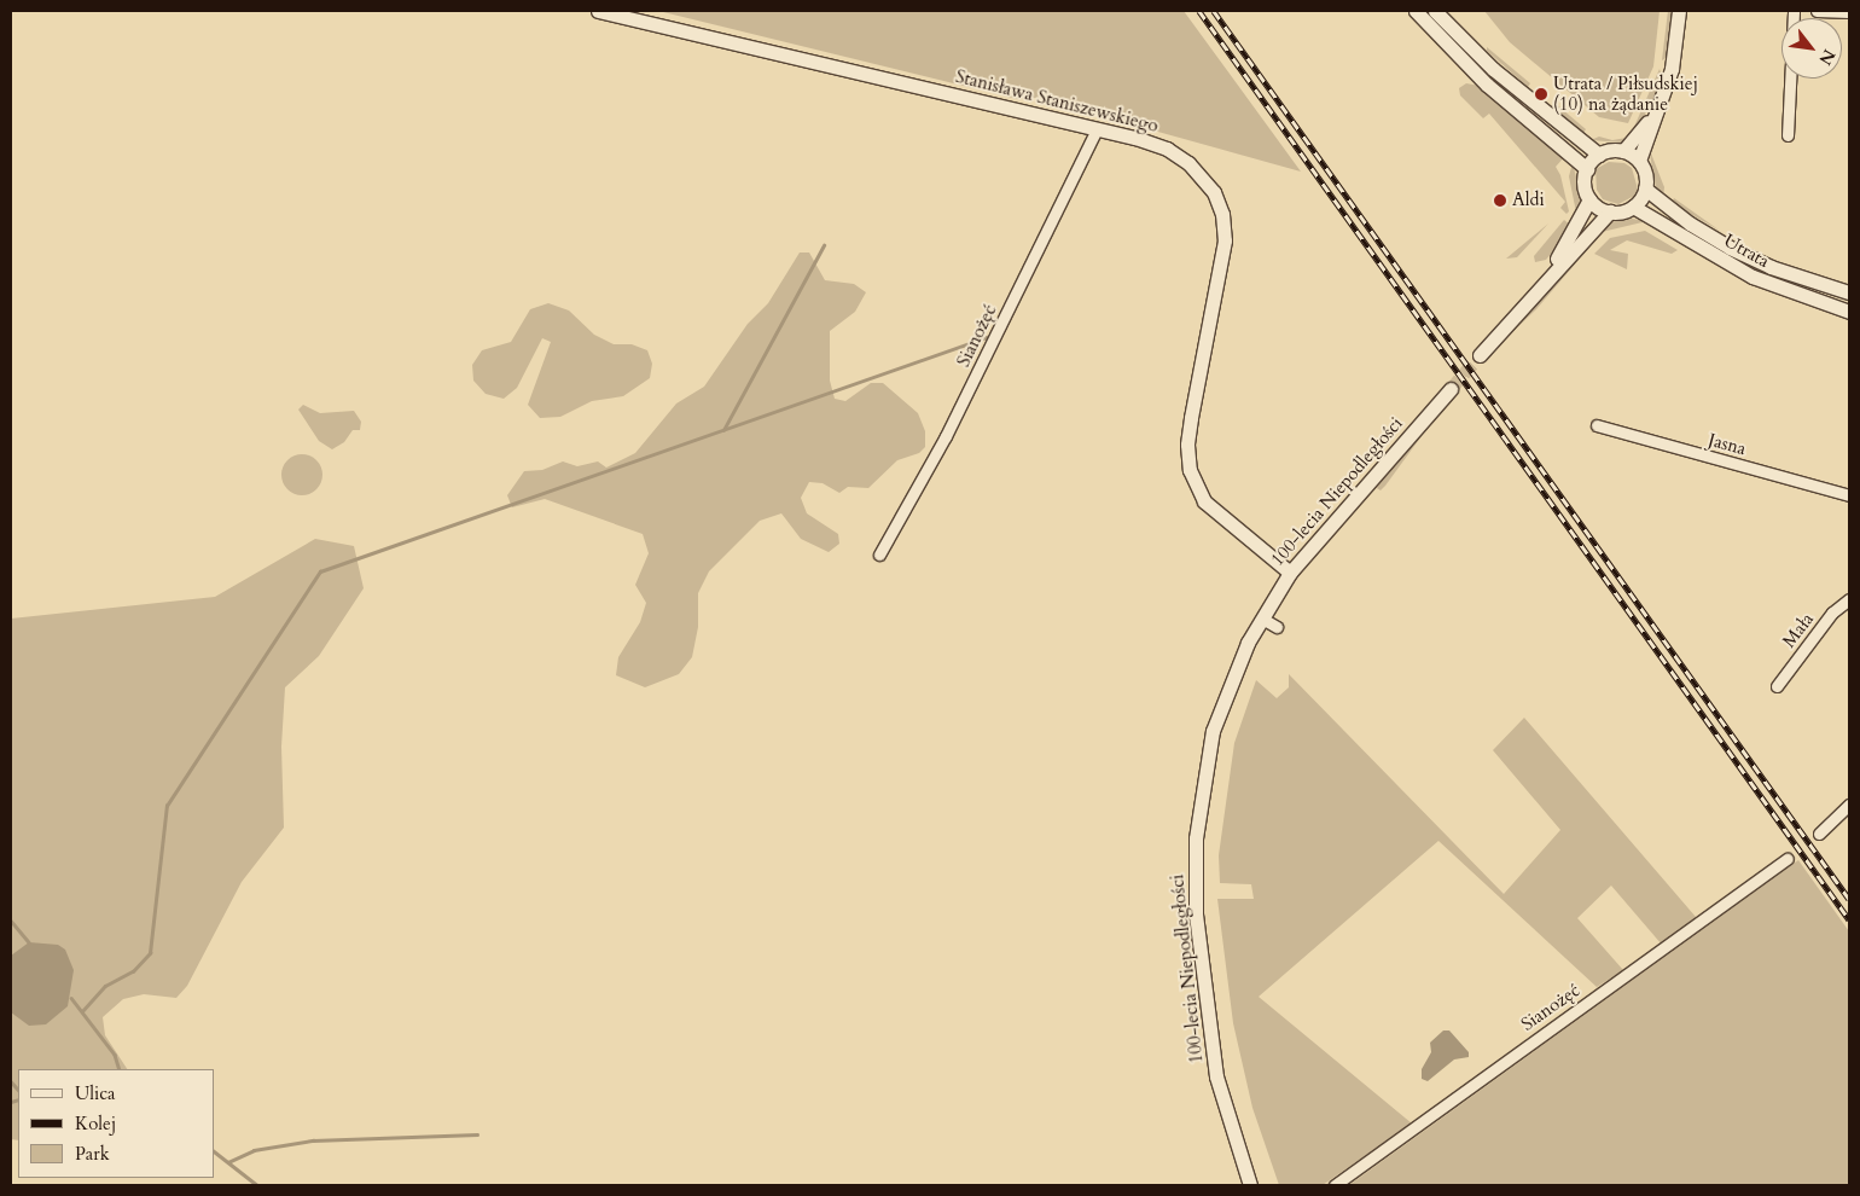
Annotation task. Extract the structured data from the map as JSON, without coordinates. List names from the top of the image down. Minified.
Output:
{"streets":{"main road":["Stanisława Staniszewskiego","Utrata","100-lecia Niepodległości"],"street":["Sianożęć","Jasna","Mała"]},"crossings":[["Stanisława Staniszewskiego","Sianożęć"],["Stanisława Staniszewskiego","100-lecia Niepodległości"]],"places":["Utrata / Piłsudskiej (10) na żądanie","Aldi"],"legend":["Ulica","Kolej","Park"],"north":"bottom right"}
